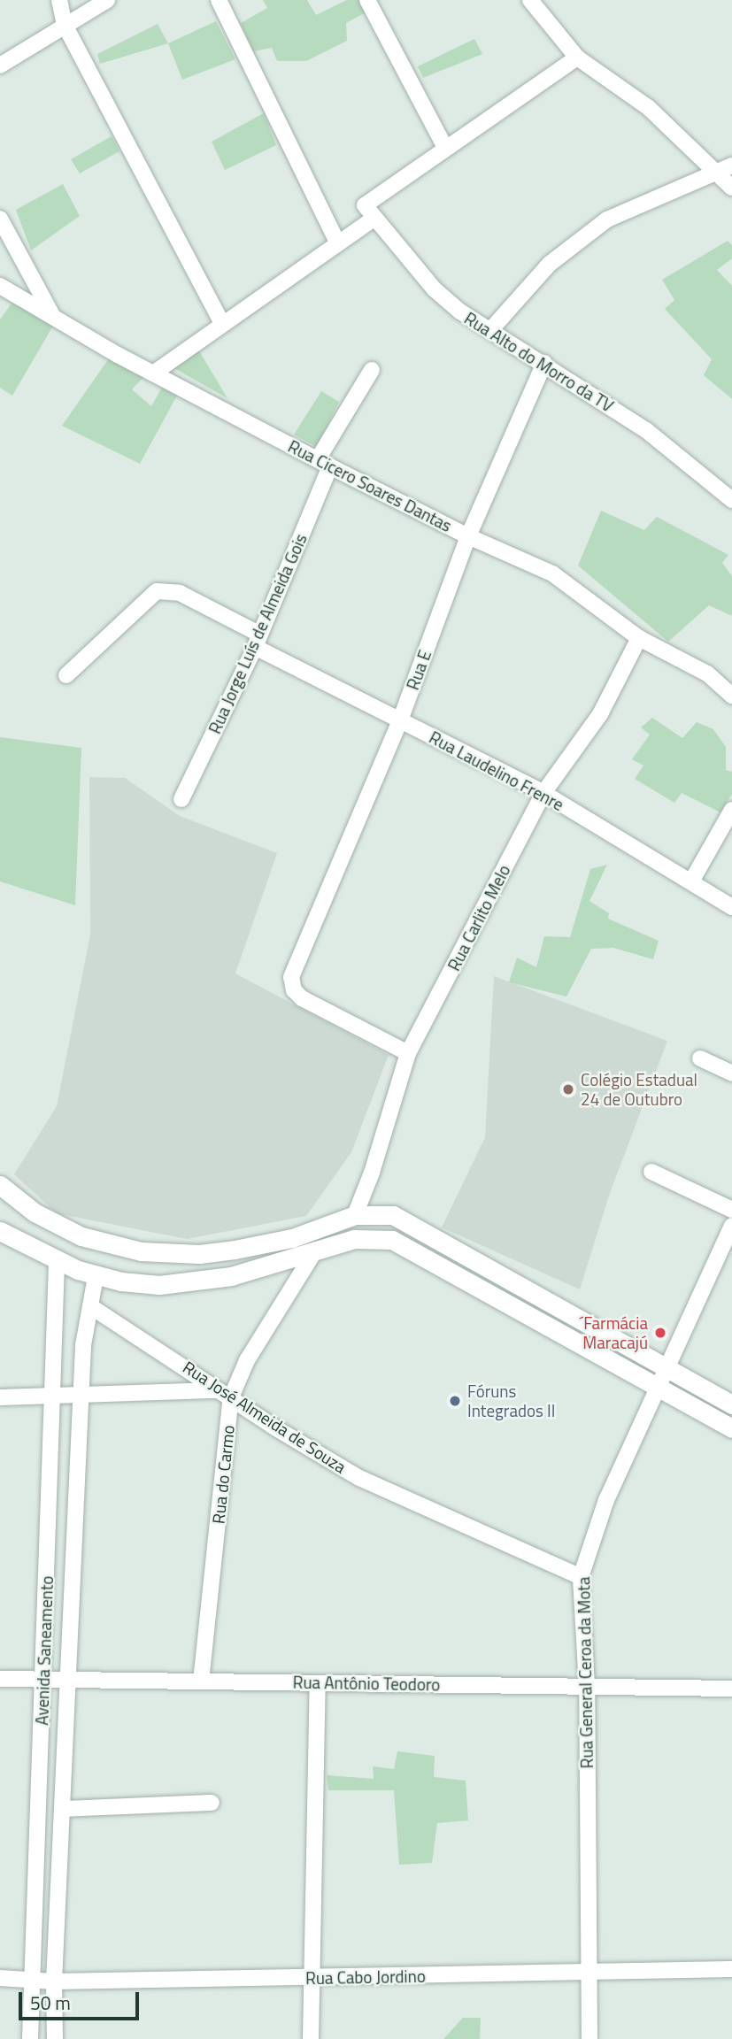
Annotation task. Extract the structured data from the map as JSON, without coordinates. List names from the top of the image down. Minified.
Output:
{"streets":{"street":["Rua Alto do Morro da TV","Rua Cicero Soares Dantas","Rua Jorge Luís de Almeida Gois","Rua E","Rua Laudelino Frenre","Rua Carlito Melo","Rua José Almeida de Souza","Rua do Carmo","Avenida Saneamento","Rua General Ceroa da Mota","Rua Antônio Teodoro","Rua Cabo Jordino"]},"crossings":[["Rua Alto do Morro da TV","Rua E"],["Rua Cicero Soares Dantas","Rua Jorge Luís de Almeida Gois"],["Rua Cicero Soares Dantas","Rua E"],["Rua Cicero Soares Dantas","Rua Carlito Melo"],["Rua Jorge Luís de Almeida Gois","Rua Laudelino Frenre"],["Rua E","Rua Laudelino Frenre"],["Rua E","Rua Carlito Melo"],["Rua Laudelino Frenre","Rua Carlito Melo"],["Rua José Almeida de Souza","Rua do Carmo"],["Rua José Almeida de Souza","Avenida Saneamento"],["Rua José Almeida de Souza","Rua General Ceroa da Mota"],["Rua do Carmo","Rua Antônio Teodoro"],["Avenida Saneamento","Rua Antônio Teodoro"],["Avenida Saneamento","Rua Cabo Jordino"],["Rua General Ceroa da Mota","Rua Antônio Teodoro"],["Rua General Ceroa da Mota","Rua Cabo Jordino"]],"places":["Colégio Estadual 24 de Outubro","´Farmácia Maracajú","Fóruns Integrados II"],"scale_bar":"50 m"}
